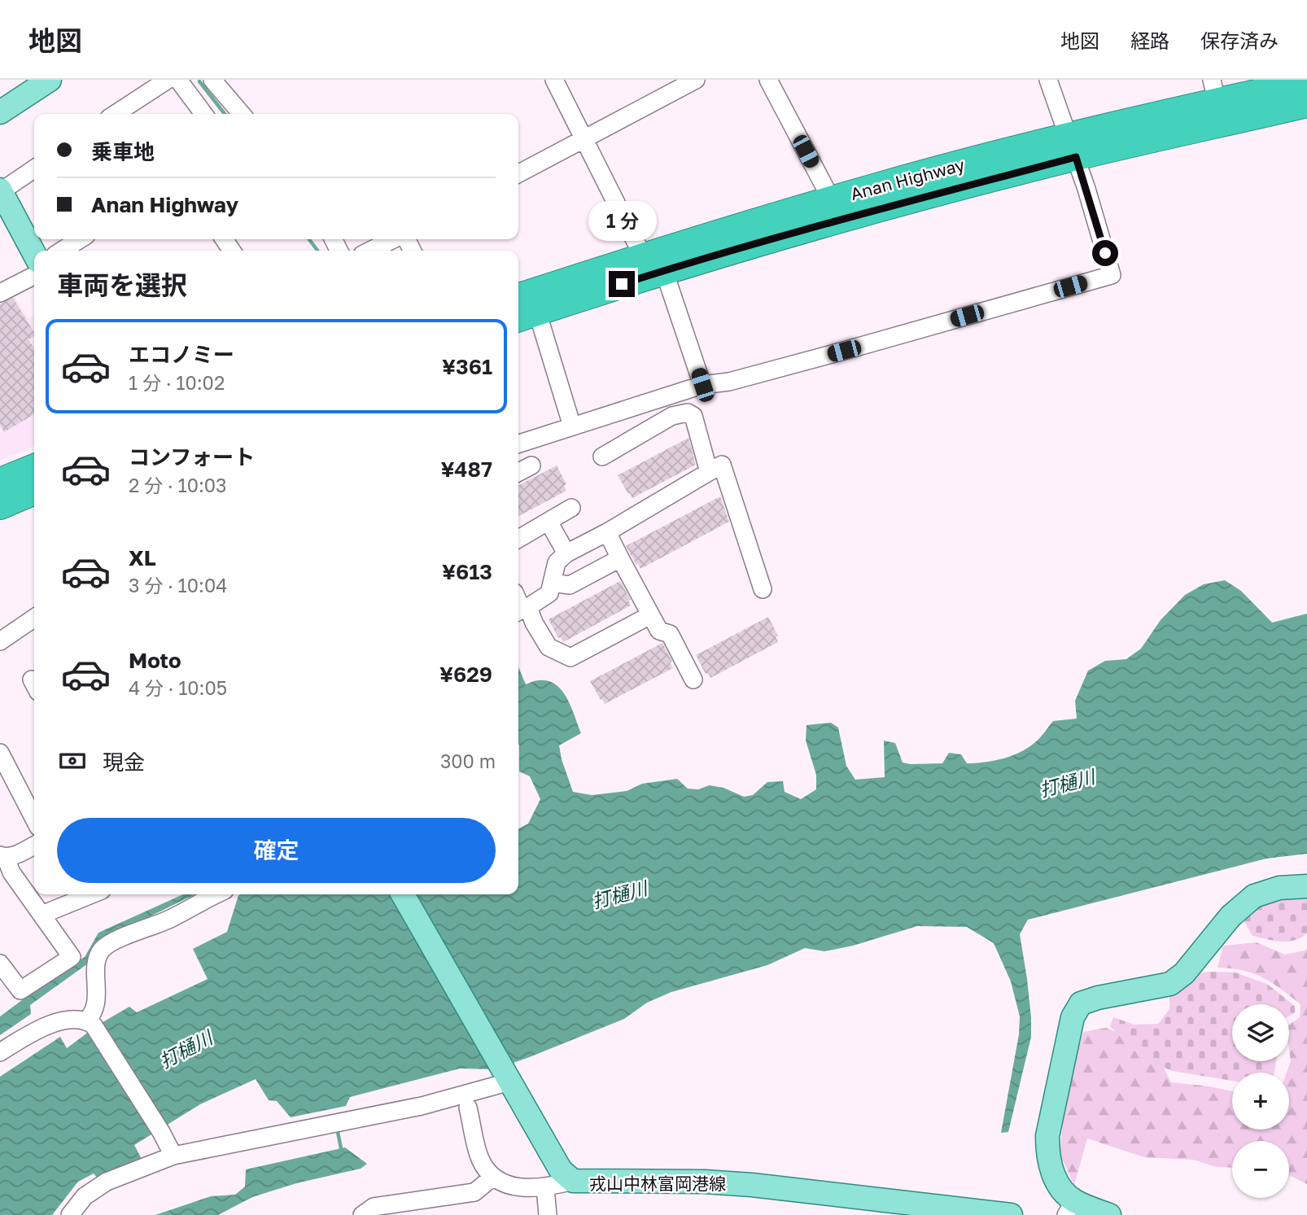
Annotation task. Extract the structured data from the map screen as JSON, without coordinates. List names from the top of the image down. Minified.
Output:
{"streets":{"highway":["Anan Highway"],"main road":["戎山中林富岡港線"]},"water":["打樋川"],"page":{"header":"地図","nav":["地図","経路","保存済み"],"banner":["乗車地","Anan Highway"],"bubble":"1 分","heading":"車両を選択","list":[{"name":"エコノミー","note":"1 分 · 10:02","value":"¥361"},{"name":"コンフォート","note":"2 分 · 10:03","value":"¥487"},{"name":"XL","note":"3 分 · 10:04","value":"¥613"},{"name":"Moto","note":"4 分 · 10:05","value":"¥629"}],"pay":["現金","300 m"],"buttons":"確定","map_buttons":["+","−"]}}
